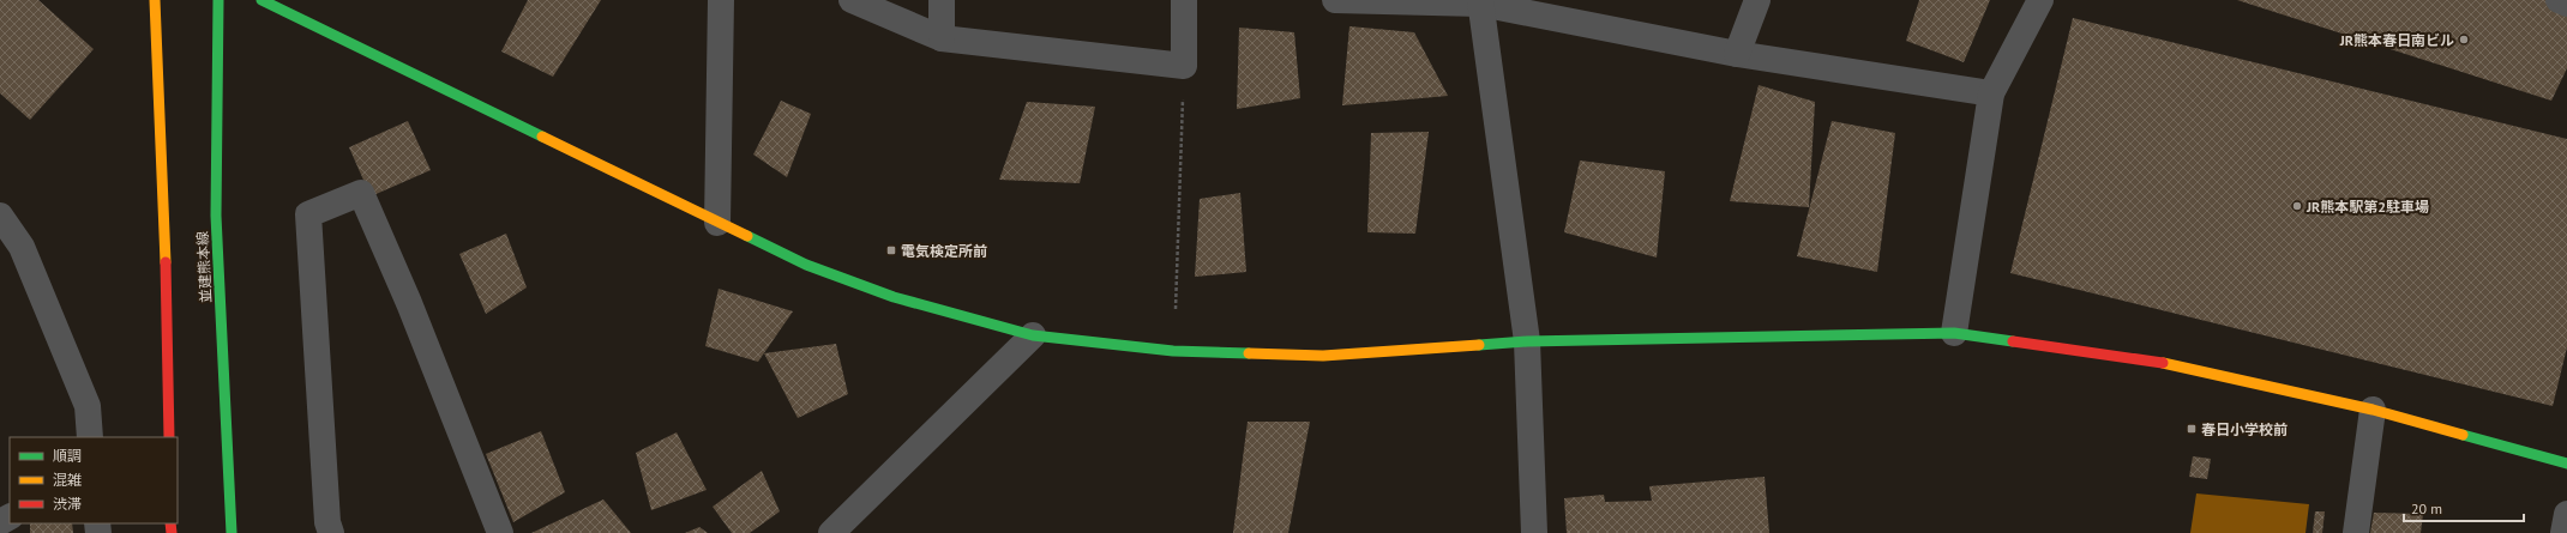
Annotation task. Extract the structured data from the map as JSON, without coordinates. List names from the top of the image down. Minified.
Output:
{"streets":{"street":["並建熊本線"]},"places":{"other":["JR熊本春日南ビル","JR熊本駅第2駐車場"],"transit":["電気検定所前","春日小学校前"]},"legend":["順調","混雑","渋滞"],"scale_bar":"20 m"}
